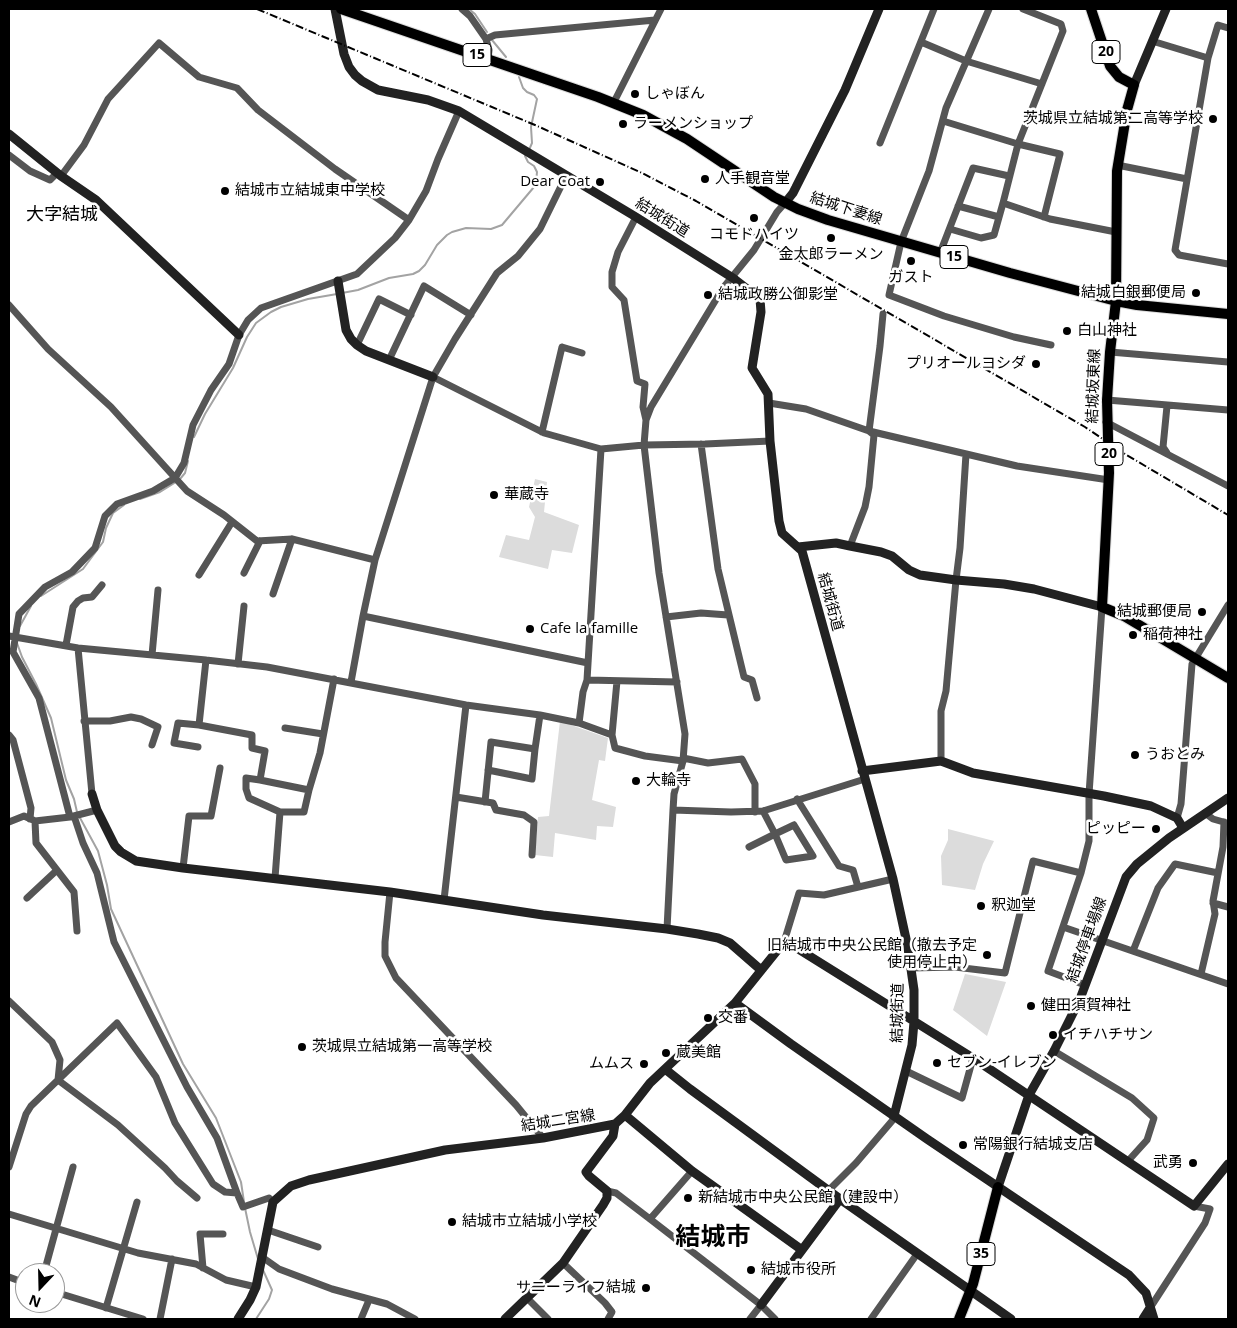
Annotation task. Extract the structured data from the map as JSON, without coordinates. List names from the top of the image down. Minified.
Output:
{"streets":{"main road":["20","15","結城下妻線","結城坂東線","35"],"street":["結城街道","結城停車場線","結城二宮線"]},"crossings":[["20","結城坂東線"],["結城下妻線","結城坂東線"],["結城停車場線","35"]],"districts":["大字結城","結城市"],"places":["しゃぼん","茨城県立結城第二高等学校","ラーメンショップ","人手観音堂","Dear Coat","結城市立結城東中学校","コモドハイツ","金太郎ラーメン","ガスト","結城白銀郵便局","結城政勝公御影堂","白山神社","プリオールヨシダ","華蔵寺","結城郵便局","Cafe la famille","稲荷神社","うおとみ","大輪寺","ピッピー","釈迦堂","旧結城市中央公民館（撤去予定 使用停止中）","健田須賀神社","交番","イチハチサン","茨城県立結城第一高等学校","蔵美館","セブン-イレブン","ムムス","常陽銀行結城支店","武勇","新結城市中央公民館（建設中）","結城市立結城小学校","結城市役所","サニーライフ結城"],"north":"bottom"}
